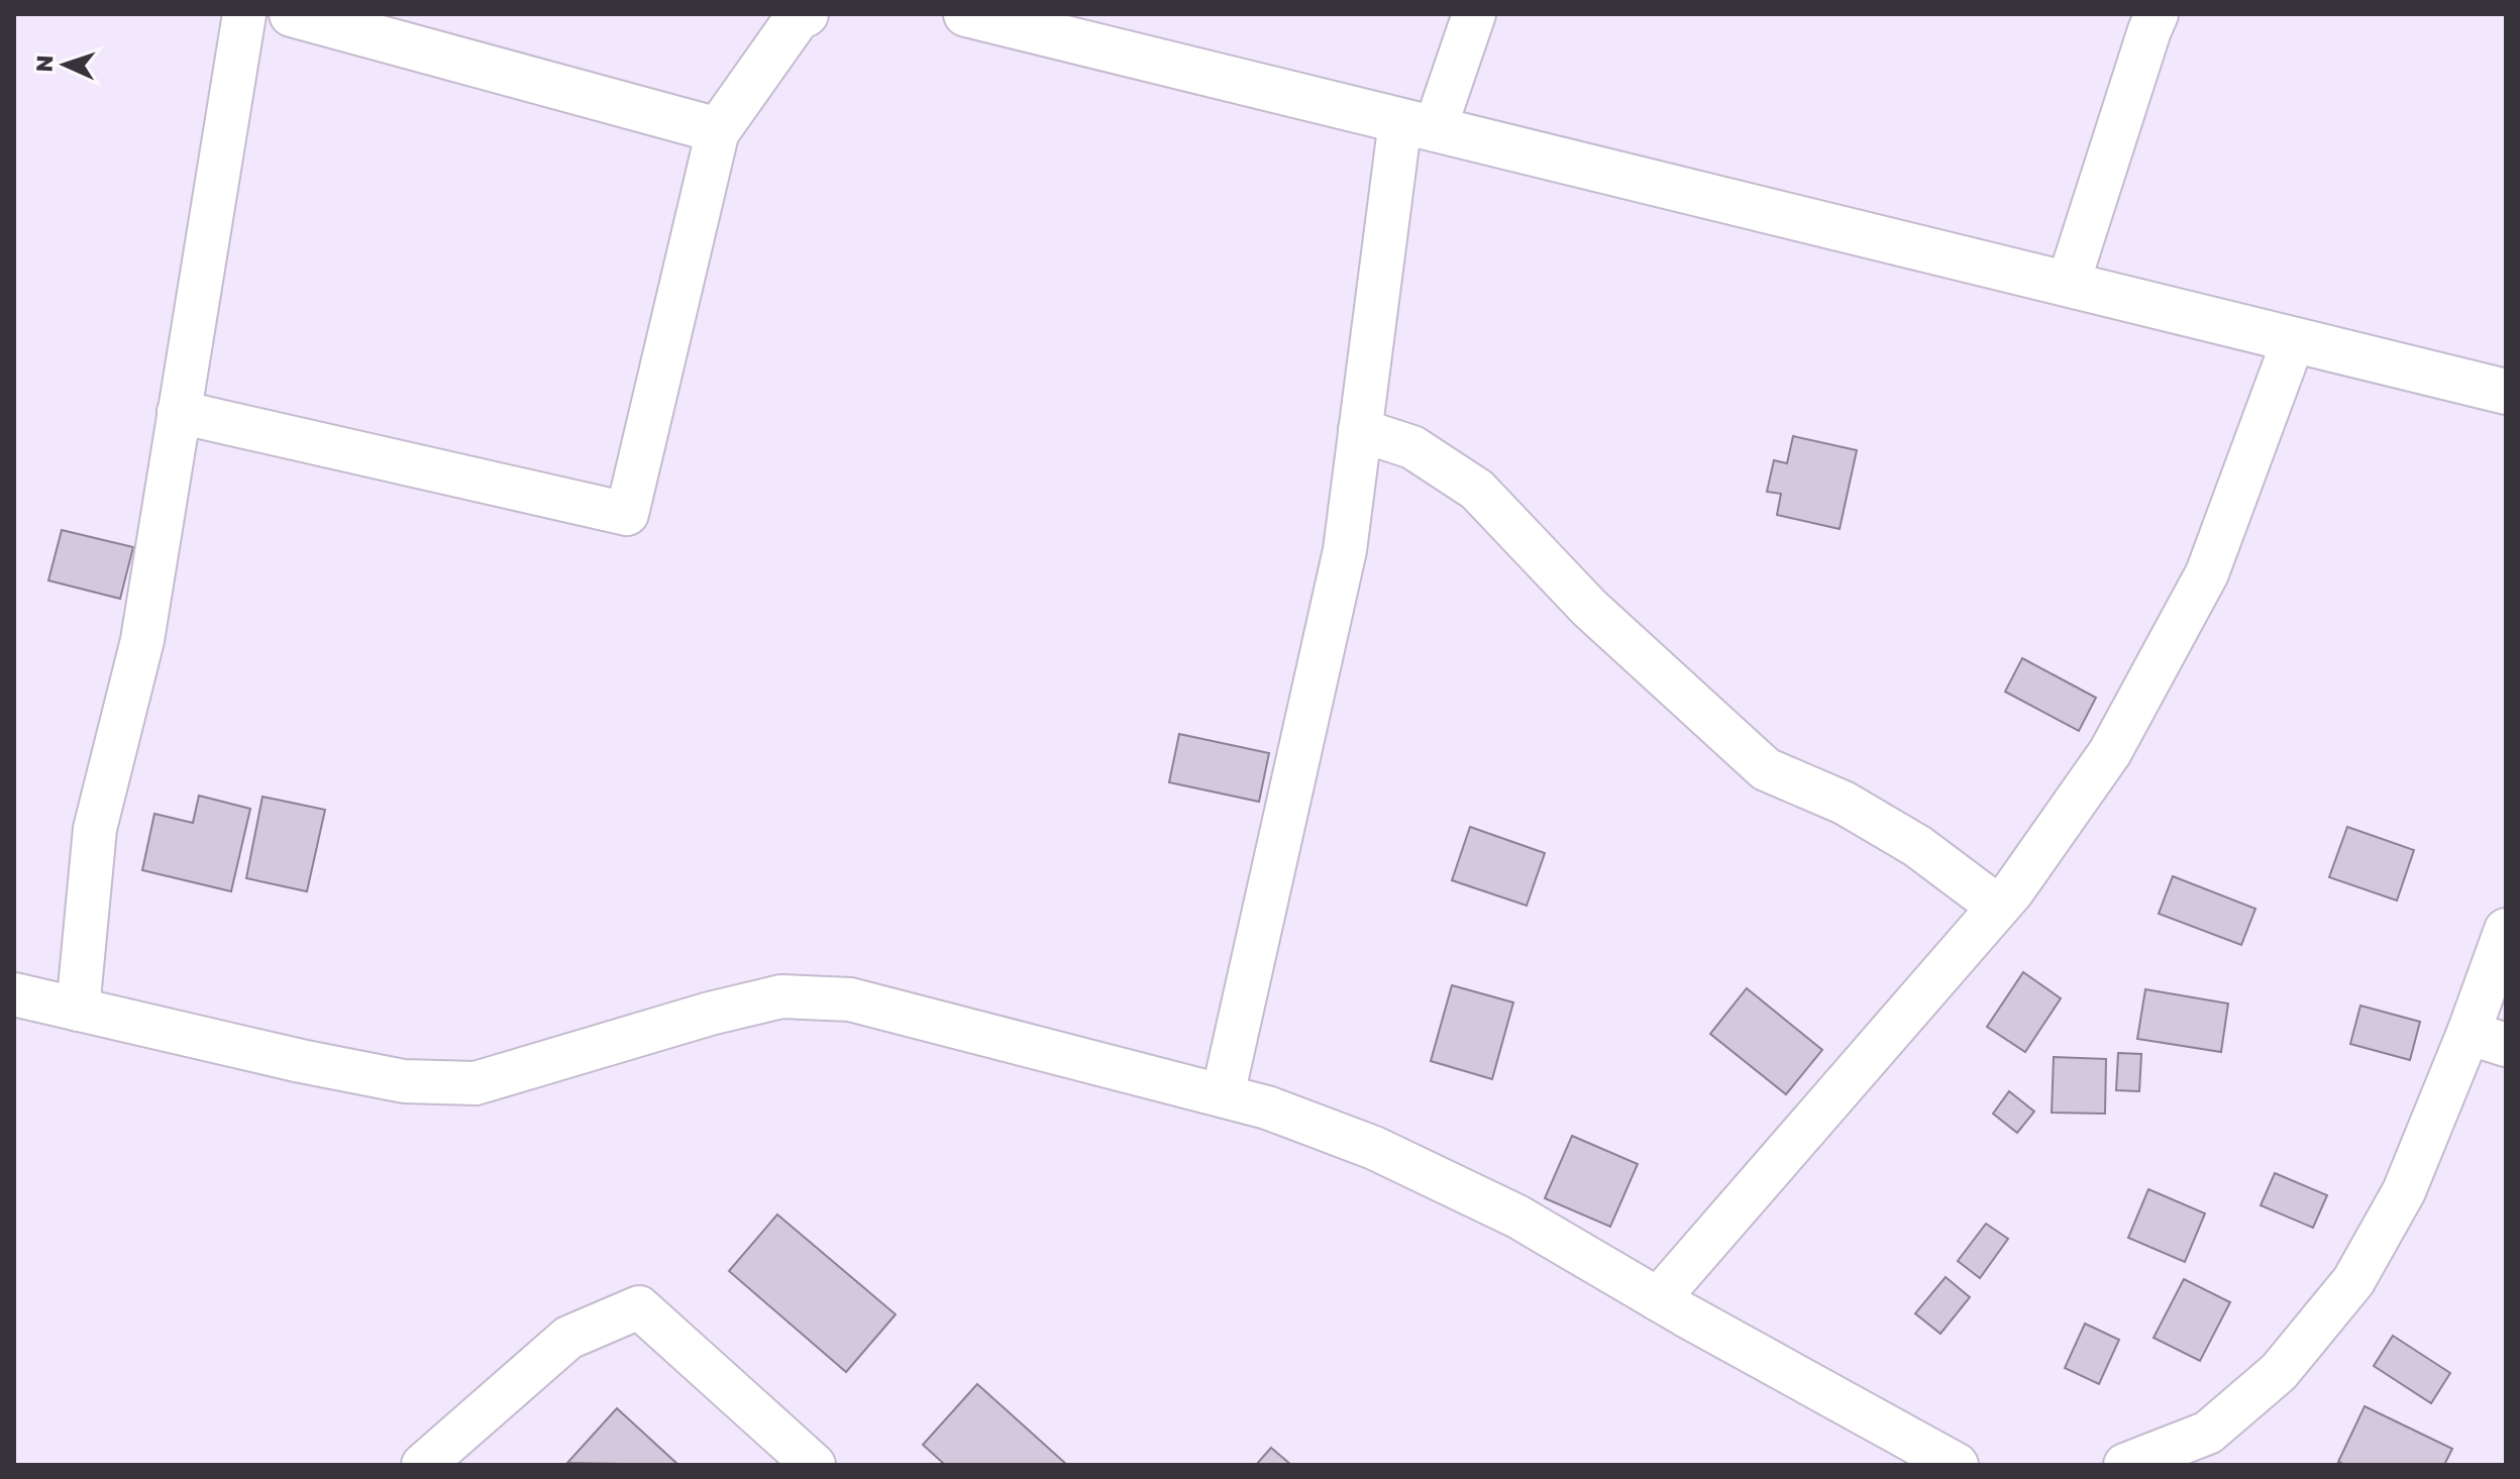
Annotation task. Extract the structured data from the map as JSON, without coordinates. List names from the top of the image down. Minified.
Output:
{"north":"left"}
